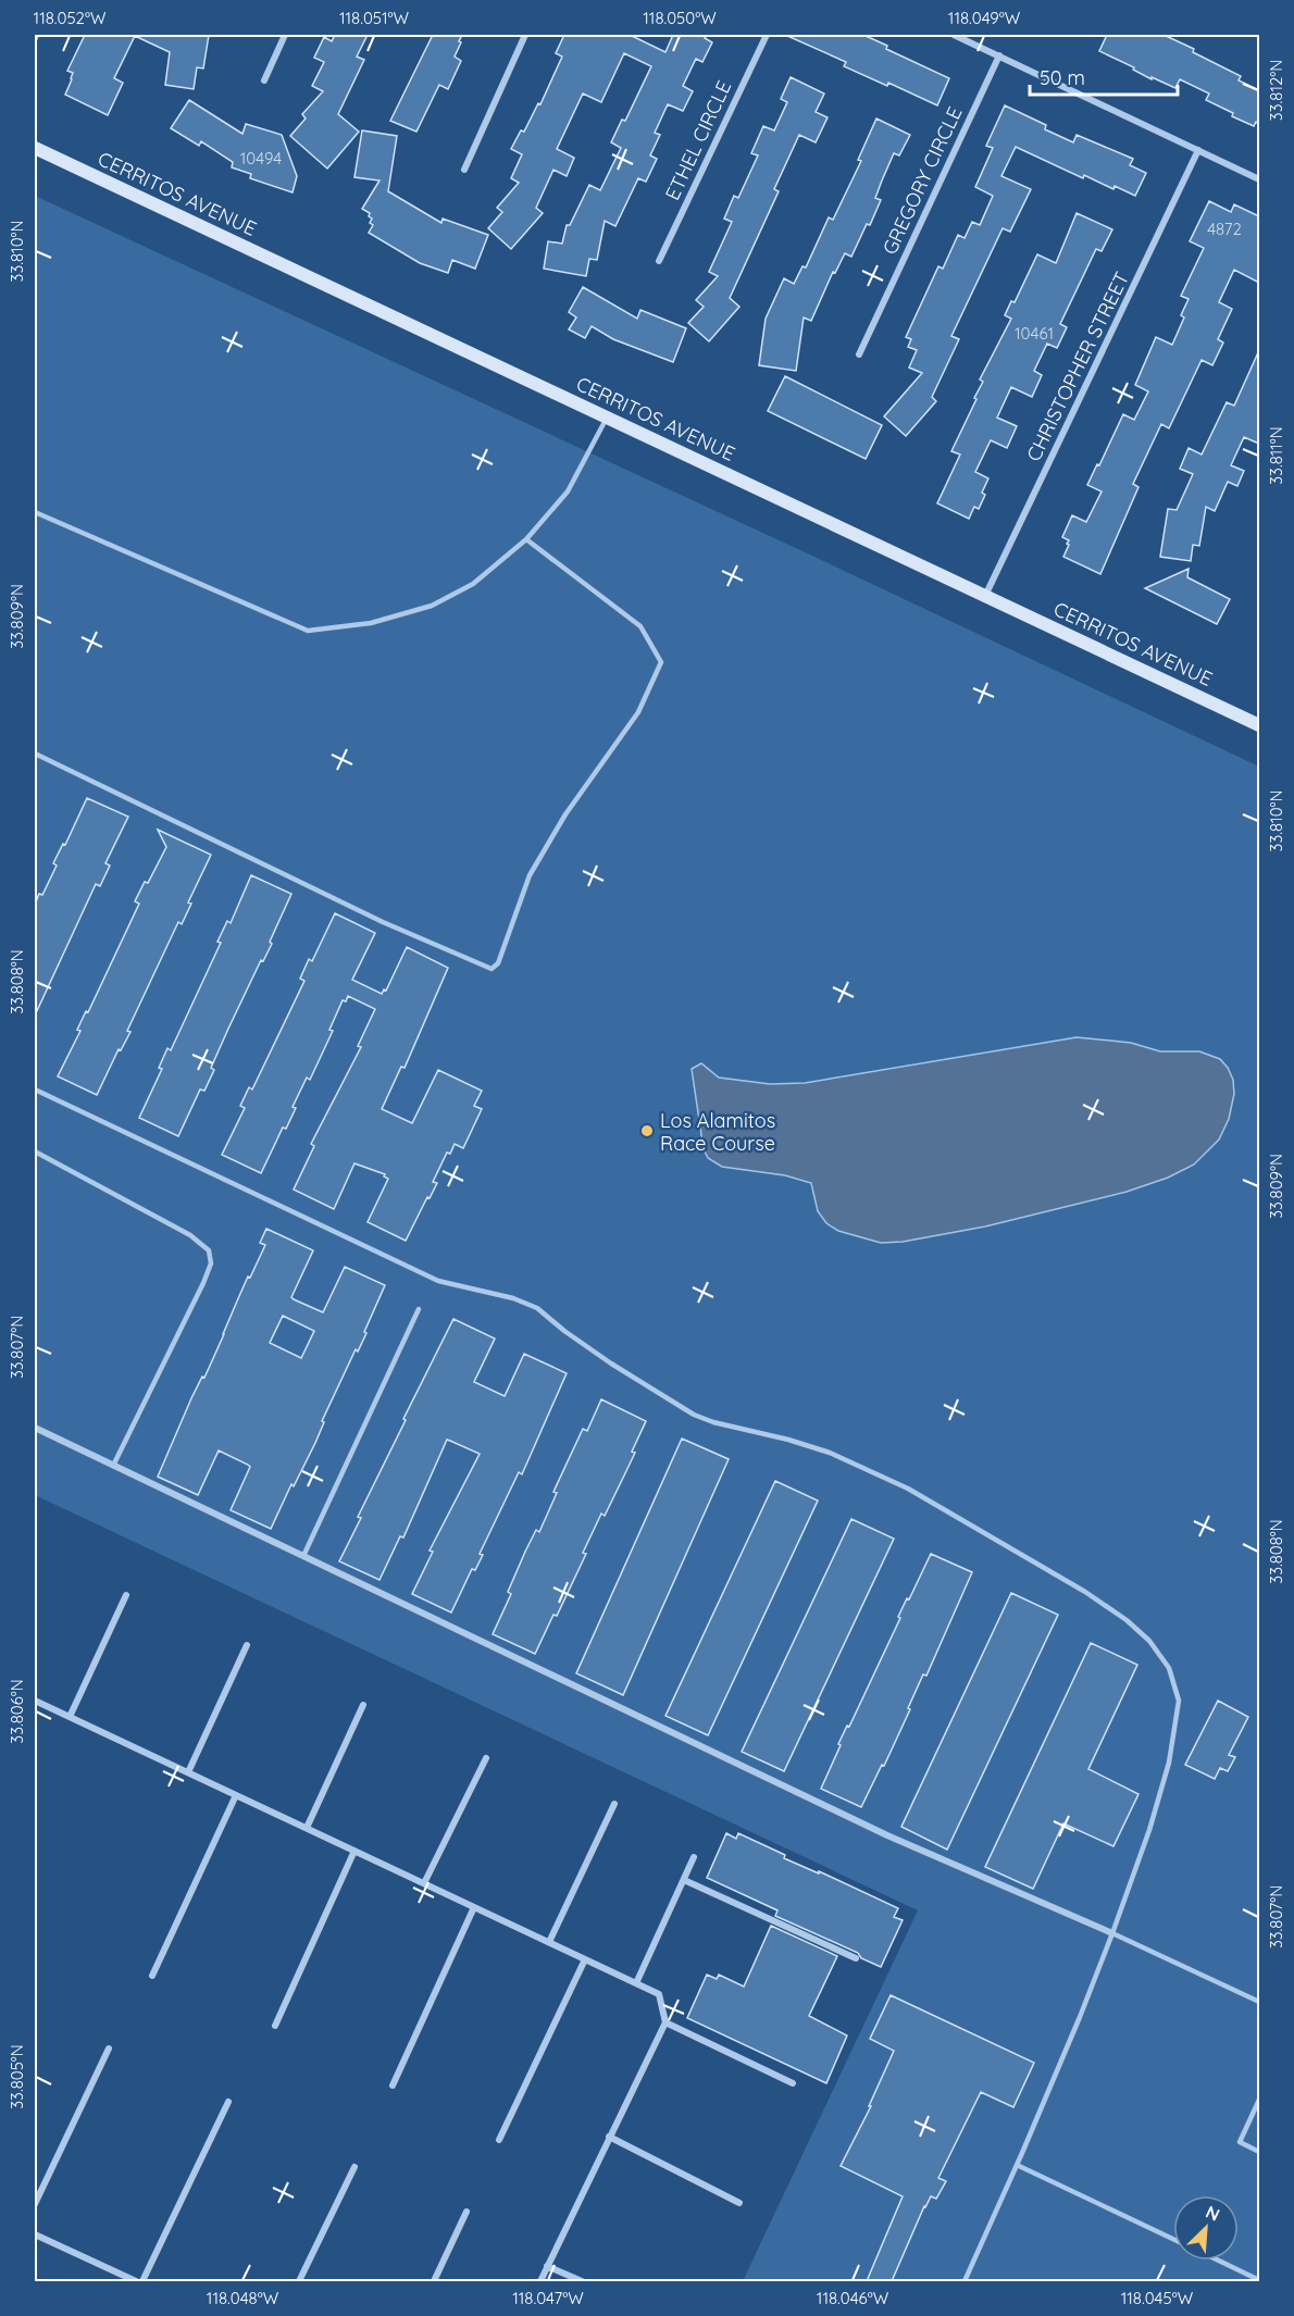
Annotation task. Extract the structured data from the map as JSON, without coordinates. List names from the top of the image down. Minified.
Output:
{"streets":{"main road":["CERRITOS AVENUE"],"street":["ETHEL CIRCLE","GREGORY CIRCLE","CHRISTOPHER STREET"]},"crossings":[["CERRITOS AVENUE","CHRISTOPHER STREET"]],"places":["Los Alamitos Race Course"],"house_numbers":["10494","4872","10461"],"scale_bar":"50 m","north":"top right","coordinates":["118.052°W","118.051°W","118.050°W","118.049°W","33.812°N","33.810°N","33.811°N","33.809°N","33.808°N","33.807°N","33.806°N","33.805°N","118.048°W","118.047°W","118.046°W","118.045°W"]}
